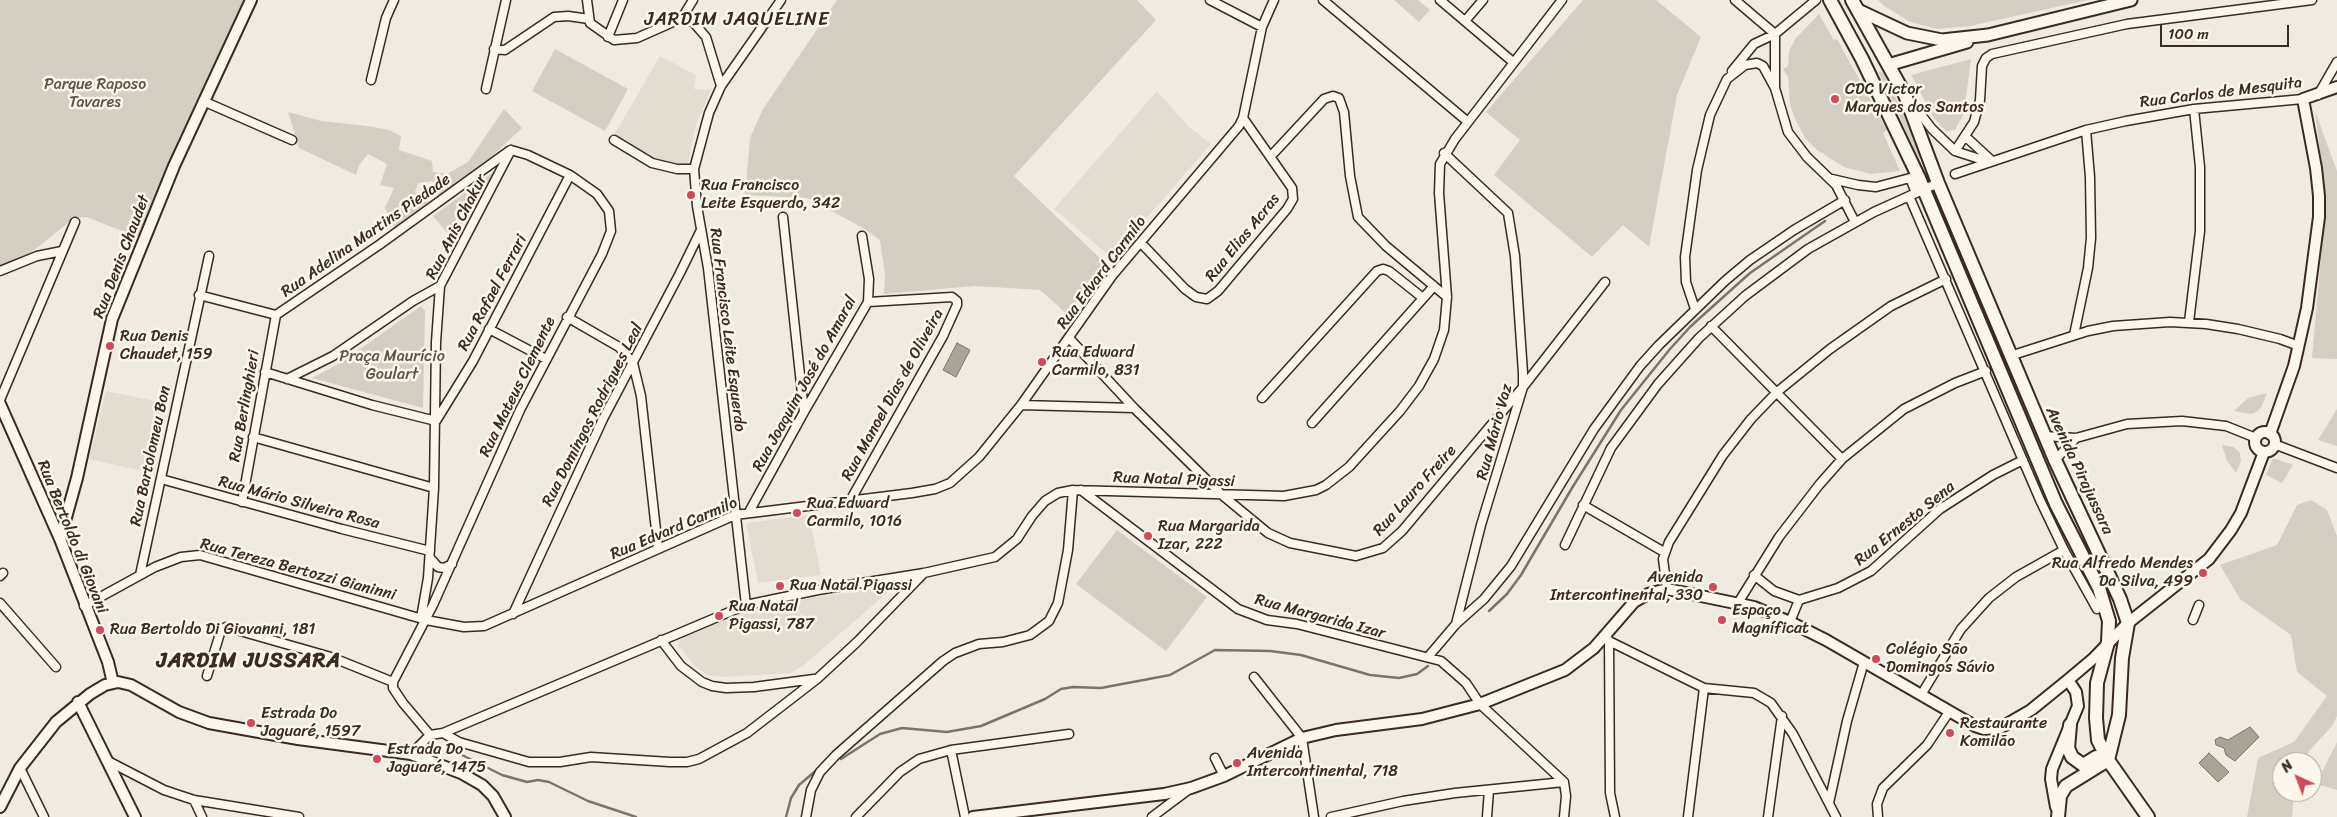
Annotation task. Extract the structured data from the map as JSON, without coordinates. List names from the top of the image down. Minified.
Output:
{"streets":{"main road":["Avenida Pirajussara"],"street":["Rua Carlos de Mesquita","Rua Anis Chakur","Rua Adelina Martins Piedade","Rua Elias Acras","Rua Denis Chaudet","Rua Edvard Carmilo","Rua Rafael Ferrari","Rua Francisco Leite Esquerdo","Rua Joaquim José do Amaral","Rua Mateus Clemente","Rua Manoel Dias de Oliveira","Rua Berlinghieri","Rua Domingos Rodrigues Leal","Rua Mário Vaz","Rua Bartolomeu Bon","Rua Natal Pigassi","Rua Lauro Freire","Rua Mário Silveira Rosa","Rua Ernesto Sena","Rua Bertoldo di Giovani","Rua Tereza Bertozzi Gianinni","Rua Margarida Izar"]},"crossings":[["Rua Anis Chakur","Rua Adelina Martins Piedade"],["Rua Anis Chakur","Rua Edvard Carmilo"],["Rua Anis Chakur","Rua Rafael Ferrari"],["Rua Anis Chakur","Rua Mateus Clemente"],["Rua Anis Chakur","Rua Mário Silveira Rosa"],["Rua Anis Chakur","Rua Tereza Bertozzi Gianinni"],["Rua Adelina Martins Piedade","Rua Mateus Clemente"],["Rua Adelina Martins Piedade","Rua Berlinghieri"],["Rua Adelina Martins Piedade","Rua Bartolomeu Bon"],["Rua Elias Acras","Rua Edvard Carmilo"],["Rua Denis Chaudet","Rua Bertoldo di Giovani"],["Rua Edvard Carmilo","Rua Francisco Leite Esquerdo"],["Rua Edvard Carmilo","Rua Joaquim José do Amaral"],["Rua Edvard Carmilo","Rua Mateus Clemente"],["Rua Edvard Carmilo","Rua Manoel Dias de Oliveira"],["Rua Edvard Carmilo","Rua Domingos Rodrigues Leal"],["Rua Edvard Carmilo","Rua Lauro Freire"],["Rua Edvard Carmilo","Rua Tereza Bertozzi Gianinni"],["Rua Rafael Ferrari","Rua Mateus Clemente"],["Rua Francisco Leite Esquerdo","Rua Domingos Rodrigues Leal"],["Rua Francisco Leite Esquerdo","Rua Natal Pigassi"],["Rua Joaquim José do Amaral","Rua Manoel Dias de Oliveira"],["Rua Mateus Clemente","Rua Tereza Bertozzi Gianinni"],["Rua Berlinghieri","Rua Mário Silveira Rosa"],["Rua Mário Vaz","Rua Natal Pigassi"],["Rua Mário Vaz","Rua Lauro Freire"],["Rua Bartolomeu Bon","Rua Mário Silveira Rosa"],["Rua Bartolomeu Bon","Rua Tereza Bertozzi Gianinni"],["Avenida Pirajussara","Rua Ernesto Sena"],["Rua Natal Pigassi","Rua Lauro Freire"],["Rua Natal Pigassi","Rua Margarida Izar"],["Rua Bertoldo di Giovani","Rua Tereza Bertozzi Gianinni"]],"districts":["JARDIM JAQUELINE","JARDIM JUSSARA"],"parks":["Parque Raposo Tavares","Praça Maurício Goulart"],"places":["CDC Victor Marques dos Santos","Rua Francisco Leite Esquerdo, 342","Rua Denis Chaudet, 159","Rua Edward Carmilo, 831","Rua Edward Carmilo, 1016","Rua Margarida Izar, 222","Rua Alfredo Mendes Da Silva, 499","Rua Natal Pigassi","Avenida Intercontinental, 330","Rua Natal Pigassi, 787","Espaço Magníficat","Rua Bertoldo Di Giovanni, 181","Colégio São Domingos Sávio","Estrada Do Jaguaré, 1597","Restaurante Komilão","Estrada Do Jaguaré, 1475","Avenida Intercontinental, 718"],"scale_bar":"100 m","north":"top left"}
